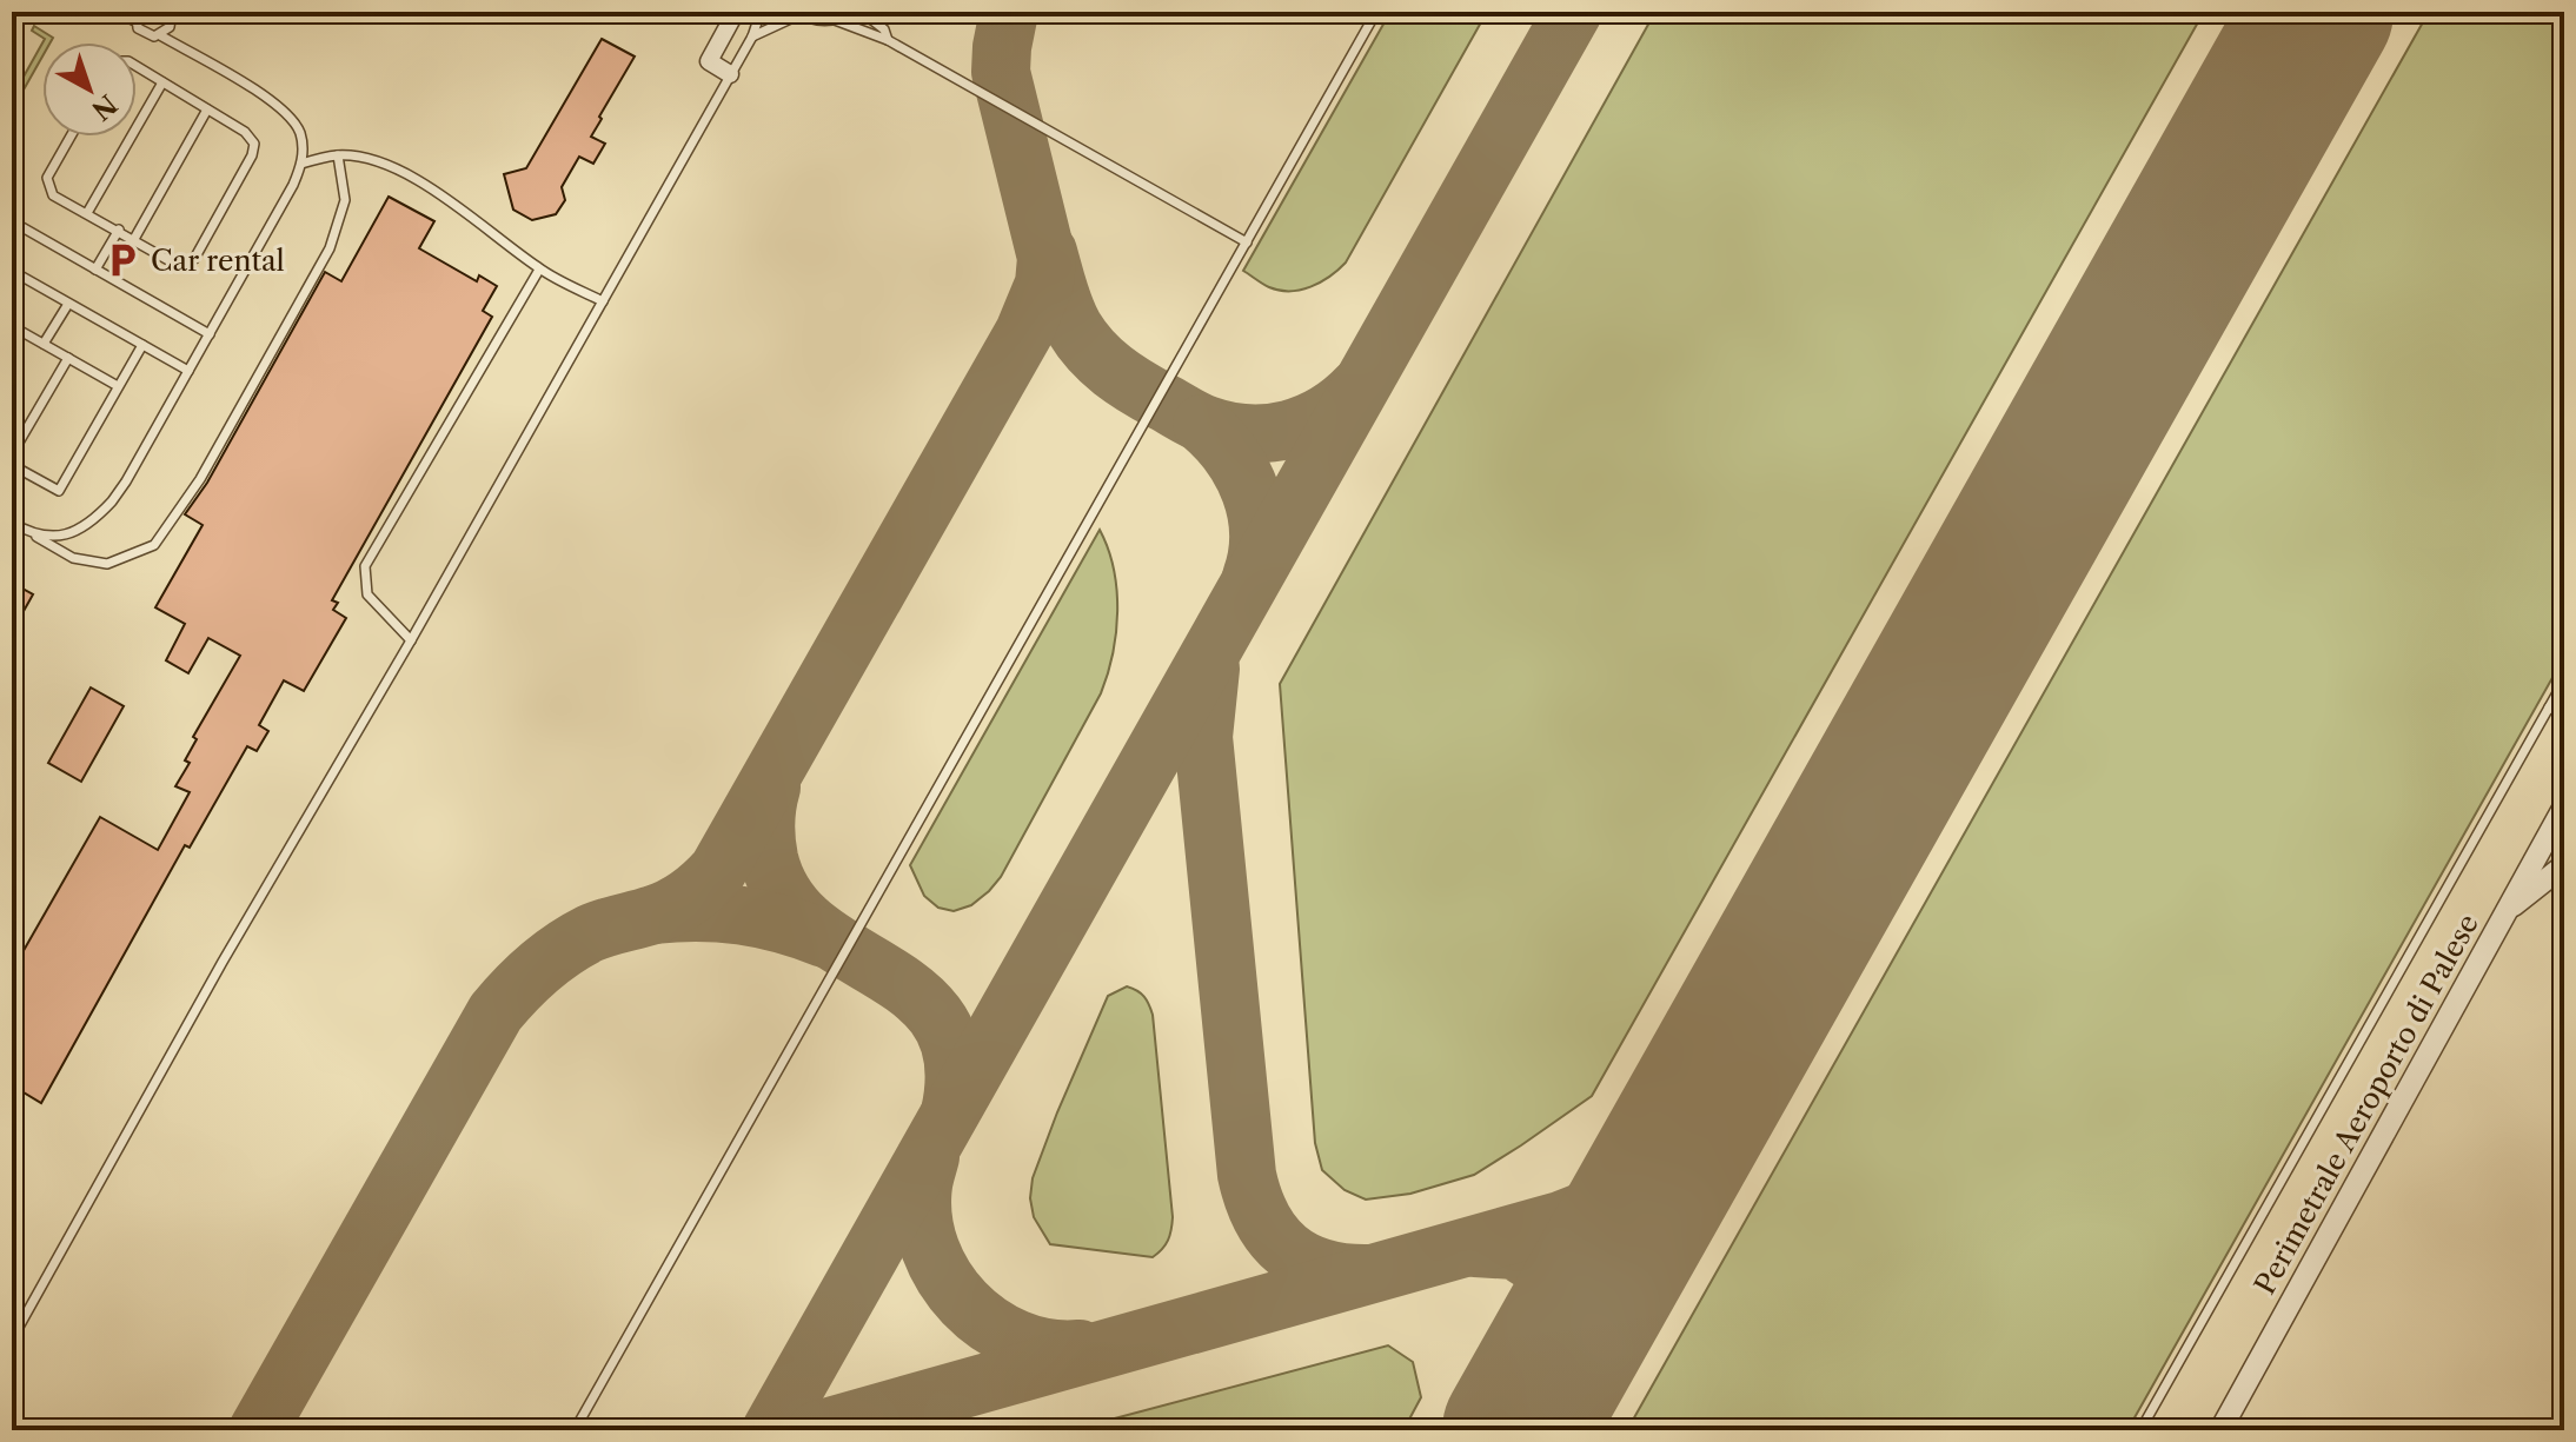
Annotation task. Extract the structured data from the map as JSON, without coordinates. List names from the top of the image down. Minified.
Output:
{"streets":{"street":["Perimetrale Aeroporto di Palese"]},"places":{"parking":["Car rental"]},"north":"bottom right"}
